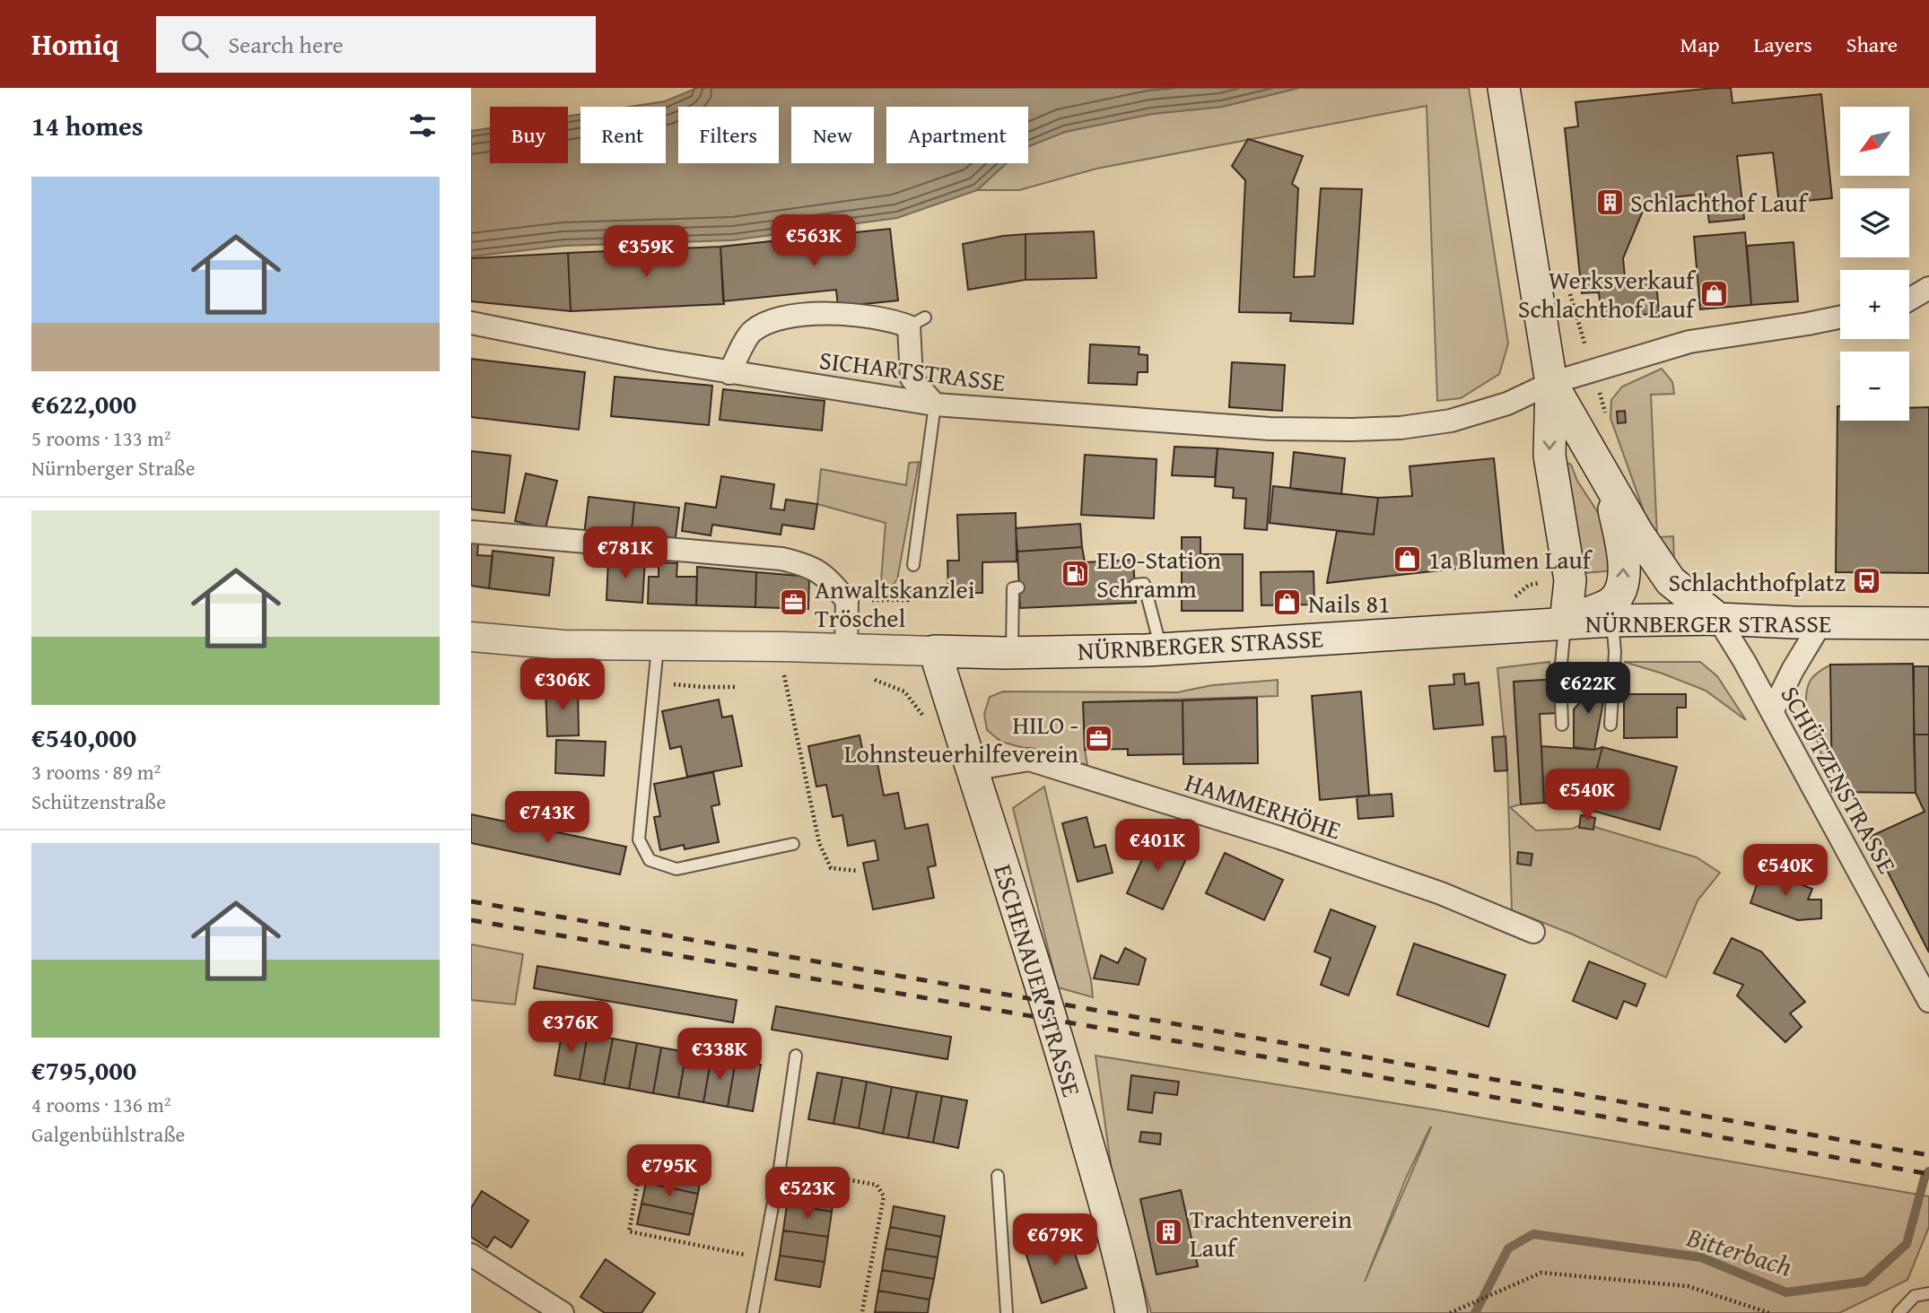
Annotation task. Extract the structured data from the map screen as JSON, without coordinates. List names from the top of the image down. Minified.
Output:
{"streets":{"main road":["NÜRNBERGER STRASSE","ESCHENAUER STRASSE"],"street":["SICHARTSTRASSE","SCHÜTZENSTRASSE","HAMMERHÖHE"]},"crossings":[["NÜRNBERGER STRASSE","SCHÜTZENSTRASSE"],["NÜRNBERGER STRASSE","ESCHENAUER STRASSE"],["HAMMERHÖHE","ESCHENAUER STRASSE"]],"water":["Bitterbach"],"places":{"building":["Schlachthof Lauf","Trachtenverein Lauf"],"shop":["Werksverkauf Schlachthof Lauf","1a Blumen Lauf","Nails 81"],"fuel station":["ELO-Station Schramm"],"bus stop":["Schlachthofplatz"],"office":["Anwaltskanzlei Tröschel","HILO - Lohnsteuerhilfeverein"]},"north":"bottom left","page":{"header":"Homiq","search":"Search here","nav":["Map","Layers","Share"],"heading":"14 homes","map_buttons":["+","−"],"chip":["Buy","Rent","Filters","New","Apartment"],"list":[{"name":"€622,000","note":"5 rooms · 133 m² · Nürnberger Straße"},{"name":"€540,000","note":"3 rooms · 89 m² · Schützenstraße"},{"name":"€795,000","note":"4 rooms · 136 m² · Galgenbühlstraße"}],"price":["€563K","€359K","€781K","€306K","€622K","€540K","€743K","€401K","€540K","€376K","€338K","€795K","€523K","€679K"]}}
